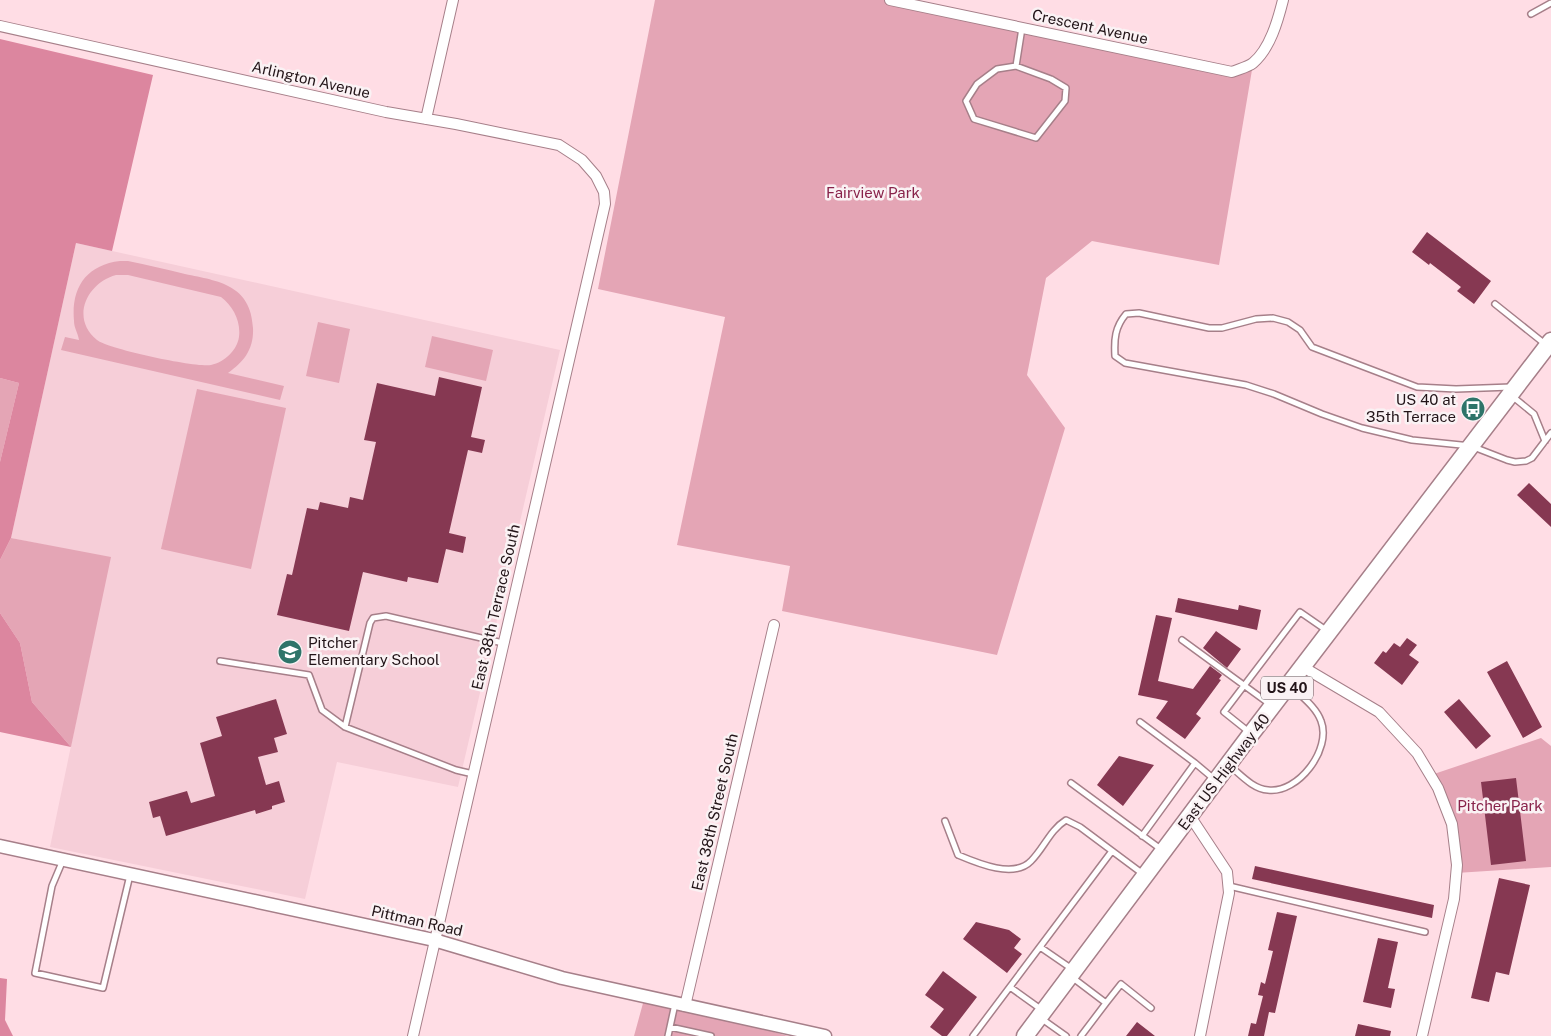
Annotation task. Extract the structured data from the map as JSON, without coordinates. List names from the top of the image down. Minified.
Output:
{"streets":{"main road":["US 40","East US Highway 40"],"street":["Crescent Avenue","Arlington Avenue","East 38th Terrace South","East 38th Street South","Pittman Road"]},"crossings":[["Arlington Avenue","East 38th Terrace South"],["East 38th Terrace South","Pittman Road"],["East 38th Street South","Pittman Road"]],"parks":["Fairview Park","Pitcher Park"],"places":{"bus stop":["US 40 at 35th Terrace"],"school or university":["Pitcher Elementary School"]}}
